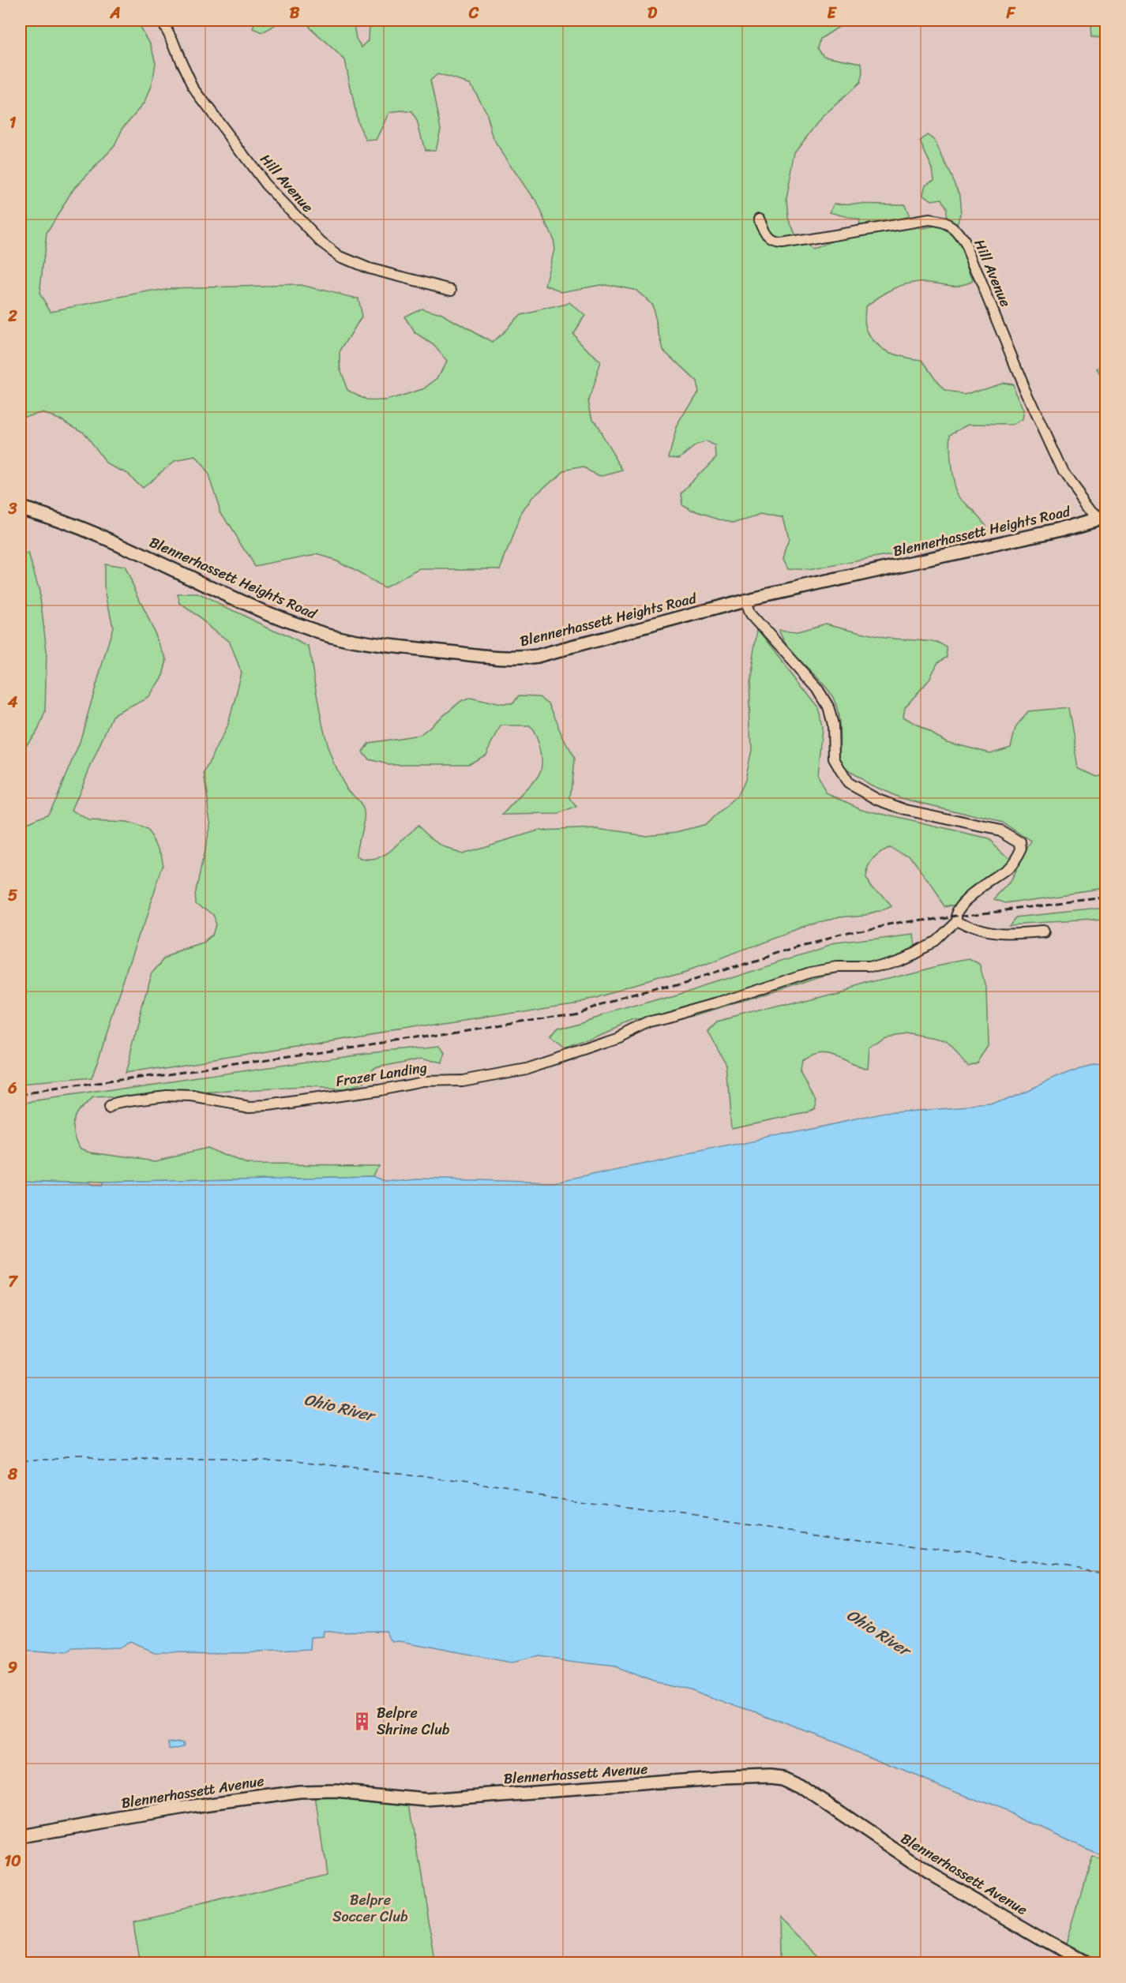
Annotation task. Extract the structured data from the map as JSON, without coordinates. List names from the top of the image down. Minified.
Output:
{"streets":{"street":["Hill Avenue","Blennerhassett Heights Road","Frazer Landing","Blennerhassett Avenue"]},"crossings":[["Hill Avenue","Blennerhassett Heights Road"],["Blennerhassett Heights Road","Frazer Landing"]],"water":["Ohio River"],"parks":["Belpre Soccer Club"],"places":{"building":["Belpre Shrine Club"]},"grid":{"columns":["A","B","C","D","E","F"],"rows":["1","2","3","4","5","6","7","8","9","10"]}}
